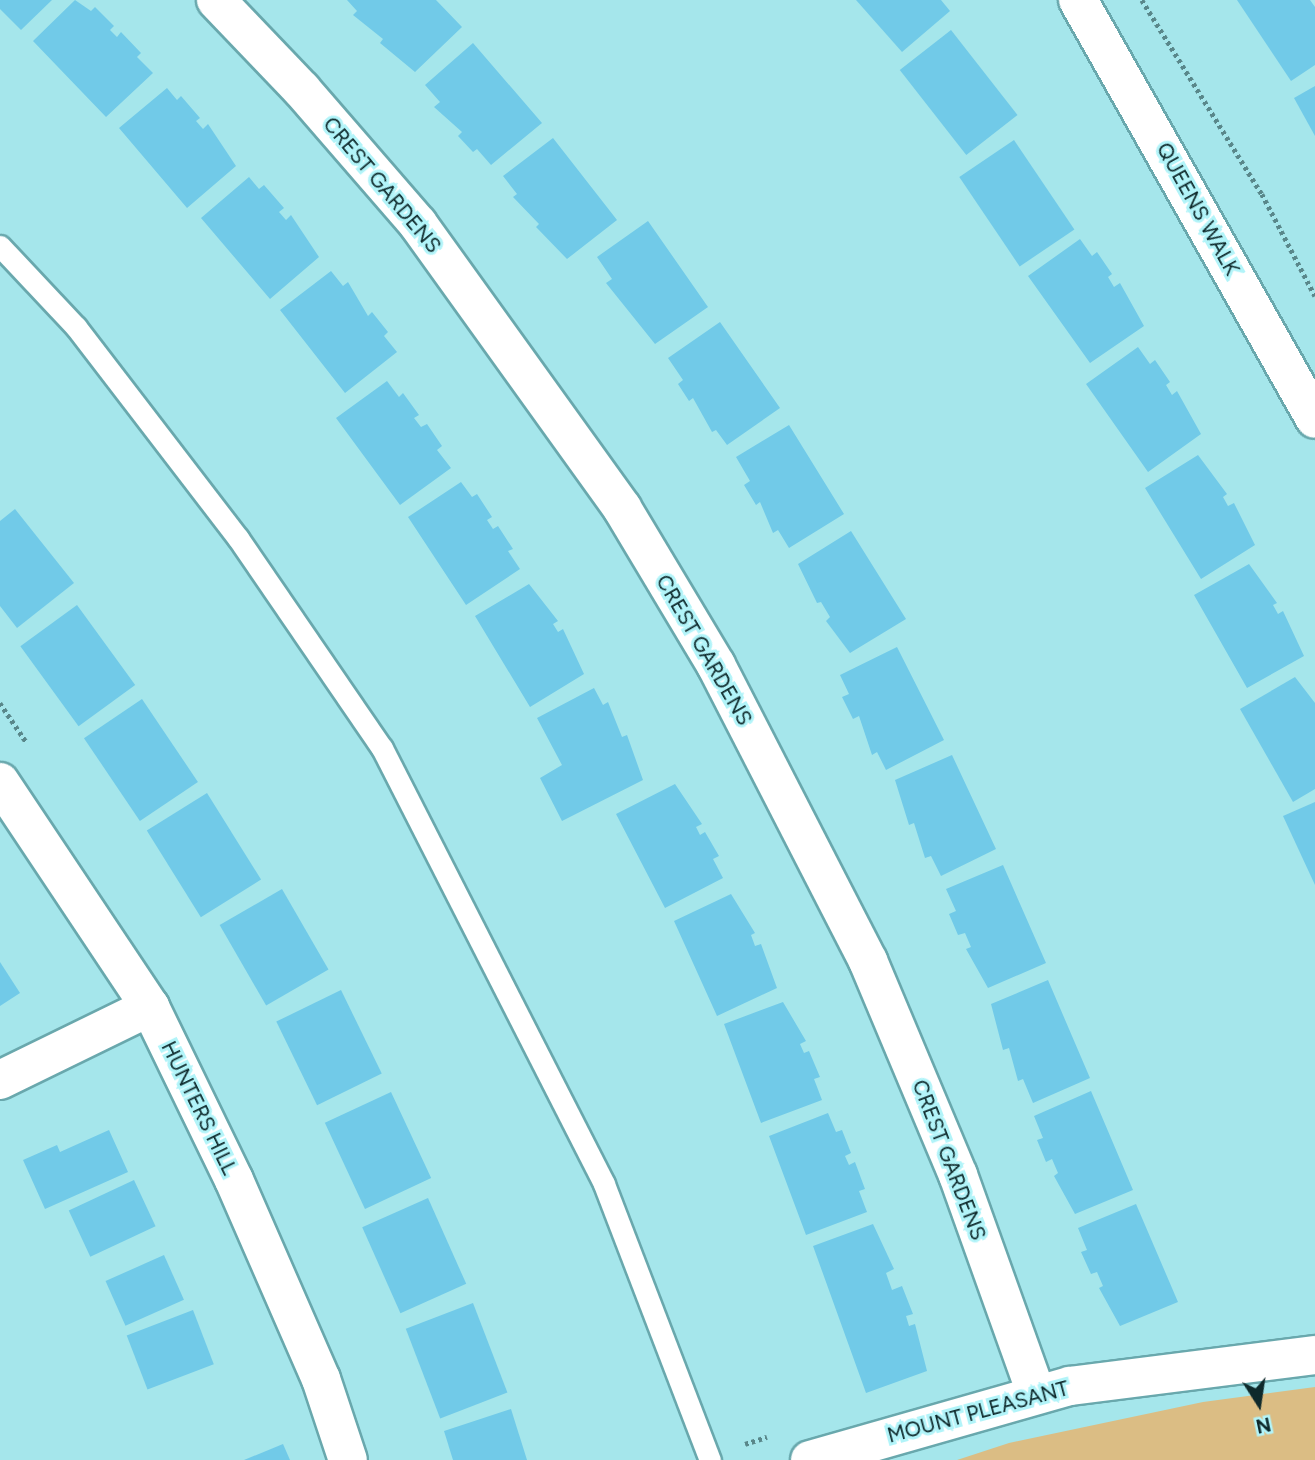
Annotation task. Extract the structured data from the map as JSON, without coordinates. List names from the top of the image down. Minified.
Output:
{"streets":{"street":["CREST GARDENS","QUEENS WALK","HUNTERS HILL","MOUNT PLEASANT"]},"crossings":[["CREST GARDENS","MOUNT PLEASANT"]],"north":"bottom"}
